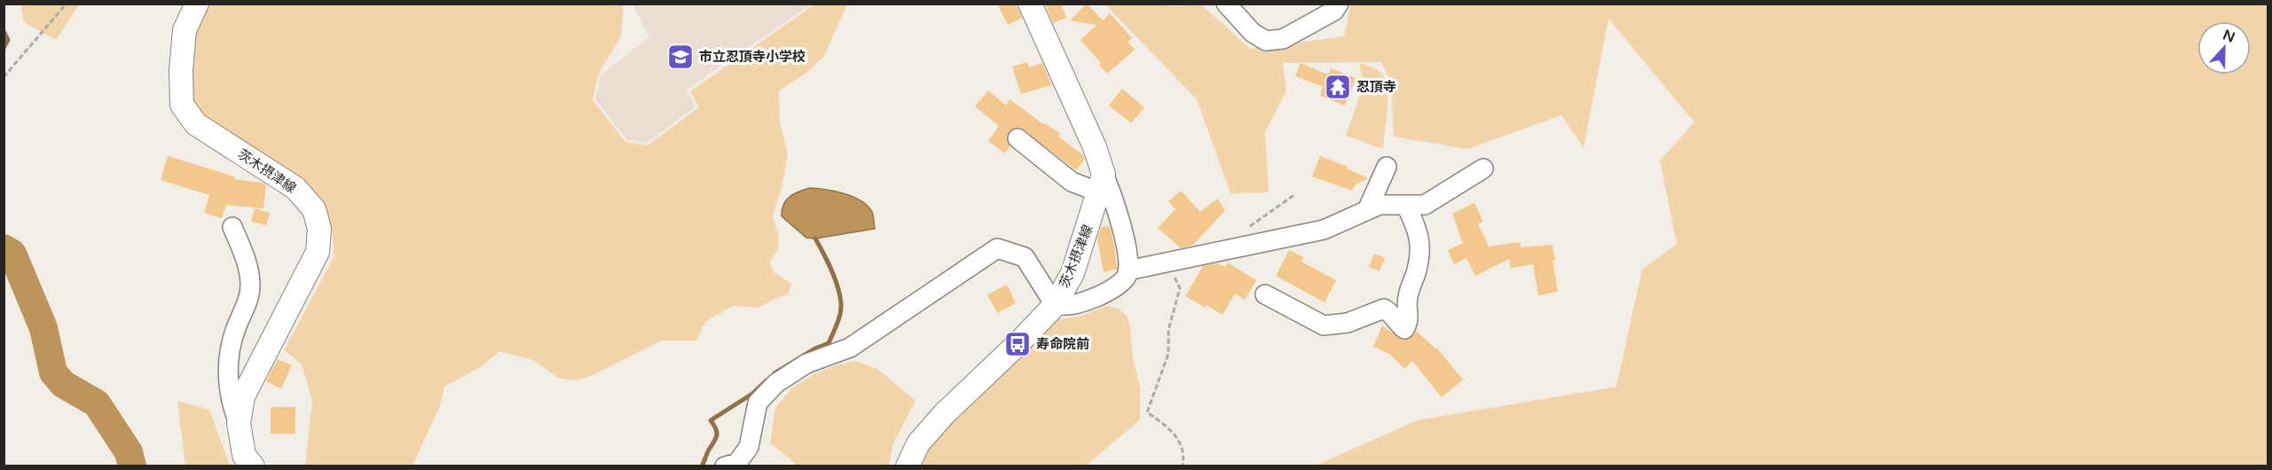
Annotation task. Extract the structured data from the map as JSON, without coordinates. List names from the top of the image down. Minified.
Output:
{"streets":{"main road":["茨木摂津線"]},"places":{"school or university":["市立忍頂寺小学校"],"temple":["忍頂寺"],"bus stop":["寿命院前"]},"north":"top"}
